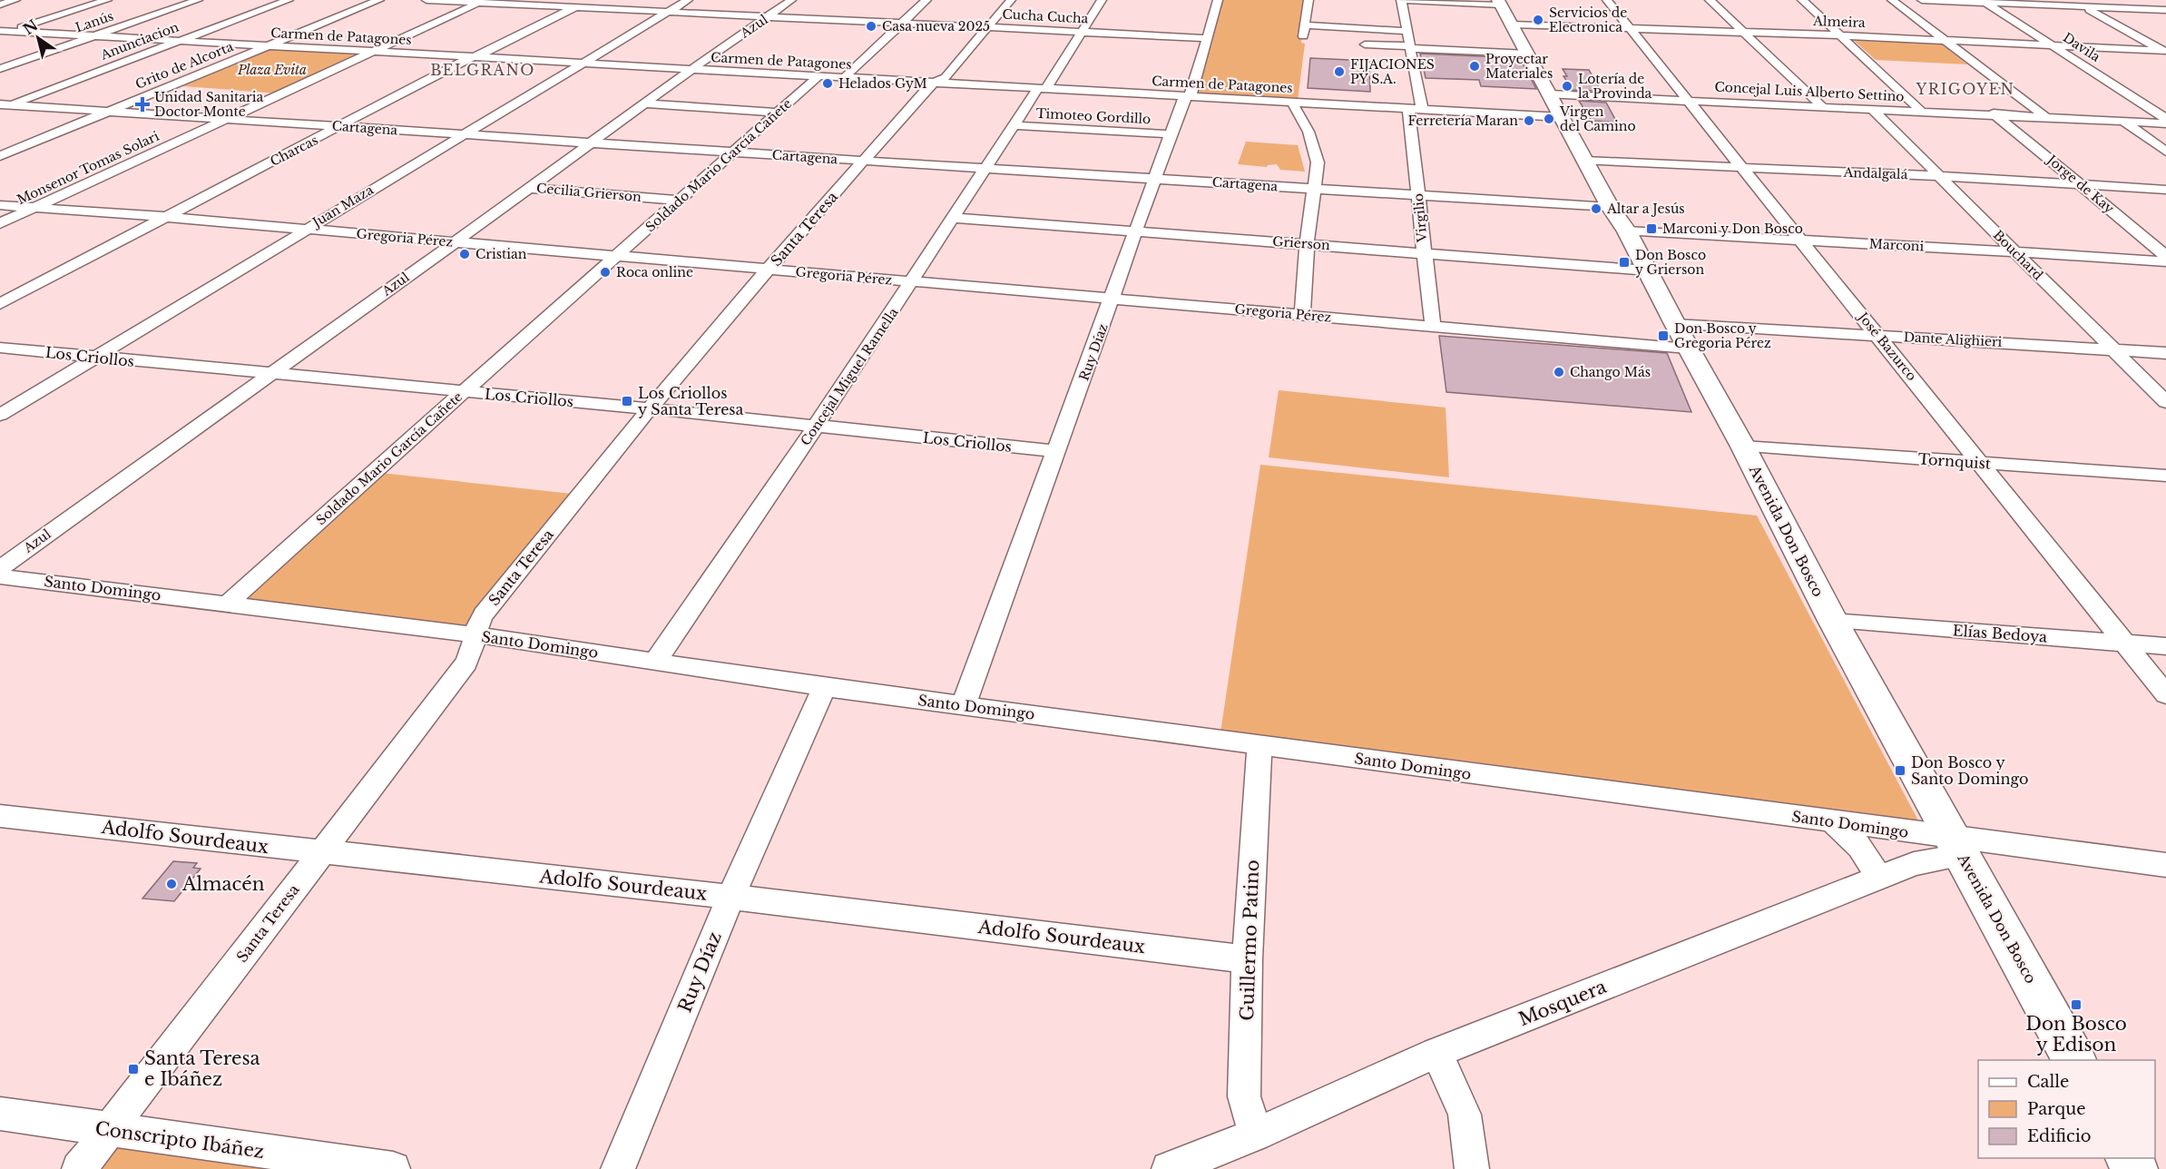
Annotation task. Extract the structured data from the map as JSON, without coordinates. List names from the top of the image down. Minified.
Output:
{"streets":{"main road":["Avenida Don Bosco"],"street":["Cucha Cucha","Lanús","Almeira","Azul","Carmen de Patagones","Anunciacion","Davila","Grito de Alcorta","Concejal Luis Alberto Settino","Timoteo Gordillo","Cartagena","Charcas","Soldado Mario García Cañete","Monsenor Tomas Solari","Andalgalá","Jorge de Kay","Cecilia Grierson","Juan Maza","Virgilio","Santa Teresa","Gregoria Pérez","Grierson","Marconi","Bouchard","Dante Alighieri","José Bazurco","Ruy Díaz","Los Criollos","Concejal Miguel Ramella","Tornquist","Santo Domingo","Elías Bedoya","Adolfo Sourdeaux","Guillermo Patino","Mosquera","Conscripto Ibáñez"]},"crossings":[["Cucha Cucha","Azul"],["Cucha Cucha","Charcas"],["Cucha Cucha","Monsenor Tomas Solari"],["Cucha Cucha","Juan Maza"],["Cucha Cucha","Santa Teresa"],["Cucha Cucha","Ruy Díaz"],["Cucha Cucha","Concejal Miguel Ramella"],["Lanús","Carmen de Patagones"],["Almeira","Davila"],["Almeira","José Bazurco"],["Almeira","Avenida Don Bosco"],["Azul","Carmen de Patagones"],["Azul","Cartagena"],["Azul","Cecilia Grierson"],["Azul","Gregoria Pérez"],["Azul","Los Criollos"],["Carmen de Patagones","Anunciacion"],["Carmen de Patagones","Grito de Alcorta"],["Carmen de Patagones","Charcas"],["Carmen de Patagones","Soldado Mario García Cañete"],["Carmen de Patagones","Monsenor Tomas Solari"],["Carmen de Patagones","Juan Maza"],["Carmen de Patagones","Virgilio"],["Carmen de Patagones","Santa Teresa"],["Carmen de Patagones","Ruy Díaz"],["Carmen de Patagones","Concejal Miguel Ramella"],["Carmen de Patagones","Avenida Don Bosco"],["Anunciacion","Cartagena"],["Davila","Concejal Luis Alberto Settino"],["Grito de Alcorta","Cartagena"],["Concejal Luis Alberto Settino","Jorge de Kay"],["Concejal Luis Alberto Settino","Bouchard"],["Concejal Luis Alberto Settino","José Bazurco"],["Concejal Luis Alberto Settino","Avenida Don Bosco"],["Timoteo Gordillo","Ruy Díaz"],["Timoteo Gordillo","Concejal Miguel Ramella"],["Cartagena","Charcas"],["Cartagena","Soldado Mario García Cañete"],["Cartagena","Monsenor Tomas Solari"],["Cartagena","Juan Maza"],["Cartagena","Virgilio"],["Cartagena","Santa Teresa"],["Cartagena","Ruy Díaz"],["Cartagena","Concejal Miguel Ramella"],["Cartagena","Avenida Don Bosco"],["Charcas","Gregoria Pérez"],["Soldado Mario García Cañete","Cecilia Grierson"],["Soldado Mario García Cañete","Gregoria Pérez"],["Soldado Mario García Cañete","Los Criollos"],["Soldado Mario García Cañete","Santo Domingo"],["Monsenor Tomas Solari","Gregoria Pérez"],["Andalgalá","Jorge de Kay"],["Andalgalá","Bouchard"],["Andalgalá","José Bazurco"],["Andalgalá","Avenida Don Bosco"],["Juan Maza","Gregoria Pérez"],["Juan Maza","Los Criollos"],["Virgilio","Gregoria Pérez"],["Virgilio","Grierson"],["Santa Teresa","Gregoria Pérez"],["Santa Teresa","Los Criollos"],["Santa Teresa","Santo Domingo"],["Santa Teresa","Adolfo Sourdeaux"],["Santa Teresa","Conscripto Ibáñez"],["Gregoria Pérez","Dante Alighieri"],["Gregoria Pérez","Ruy Díaz"],["Gregoria Pérez","Concejal Miguel Ramella"],["Gregoria Pérez","Avenida Don Bosco"],["Grierson","Ruy Díaz"],["Grierson","Concejal Miguel Ramella"],["Grierson","Avenida Don Bosco"],["Marconi","Bouchard"],["Marconi","José Bazurco"],["Marconi","Avenida Don Bosco"],["Bouchard","Dante Alighieri"],["Dante Alighieri","José Bazurco"],["Dante Alighieri","Avenida Don Bosco"],["José Bazurco","Tornquist"],["José Bazurco","Elías Bedoya"],["Ruy Díaz","Los Criollos"],["Ruy Díaz","Santo Domingo"],["Ruy Díaz","Adolfo Sourdeaux"],["Los Criollos","Concejal Miguel Ramella"],["Concejal Miguel Ramella","Santo Domingo"],["Tornquist","Avenida Don Bosco"],["Avenida Don Bosco","Santo Domingo"],["Avenida Don Bosco","Elías Bedoya"],["Avenida Don Bosco","Mosquera"],["Santo Domingo","Guillermo Patino"],["Santo Domingo","Mosquera"],["Adolfo Sourdeaux","Guillermo Patino"],["Guillermo Patino","Mosquera"]],"districts":["BELGRANO","YRIGOYEN"],"parks":["Plaza Evita"],"places":{"other":["Servicios de Electronica","Casa nueva 2025","Proyectar Materiales","FIJACIONES PY S.A.","Helados GyM","Lotería de la Provinda","Virgen del Camino","Ferretería Maran","Altar a Jesús","Cristian","Roca online","Chango Más","Almacén"],"health":["Unidad Sanitaria Doctor Monte"],"transit":["Marconi y Don Bosco","Don Bosco y Grierson","Don Bosco y Gregoria Pérez","Los Criollos y Santa Teresa","Don Bosco y Santo Domingo","Don Bosco y Edison","Santa Teresa e Ibáñez"]},"legend":["Calle","Parque","Edificio"],"north":"top left"}
